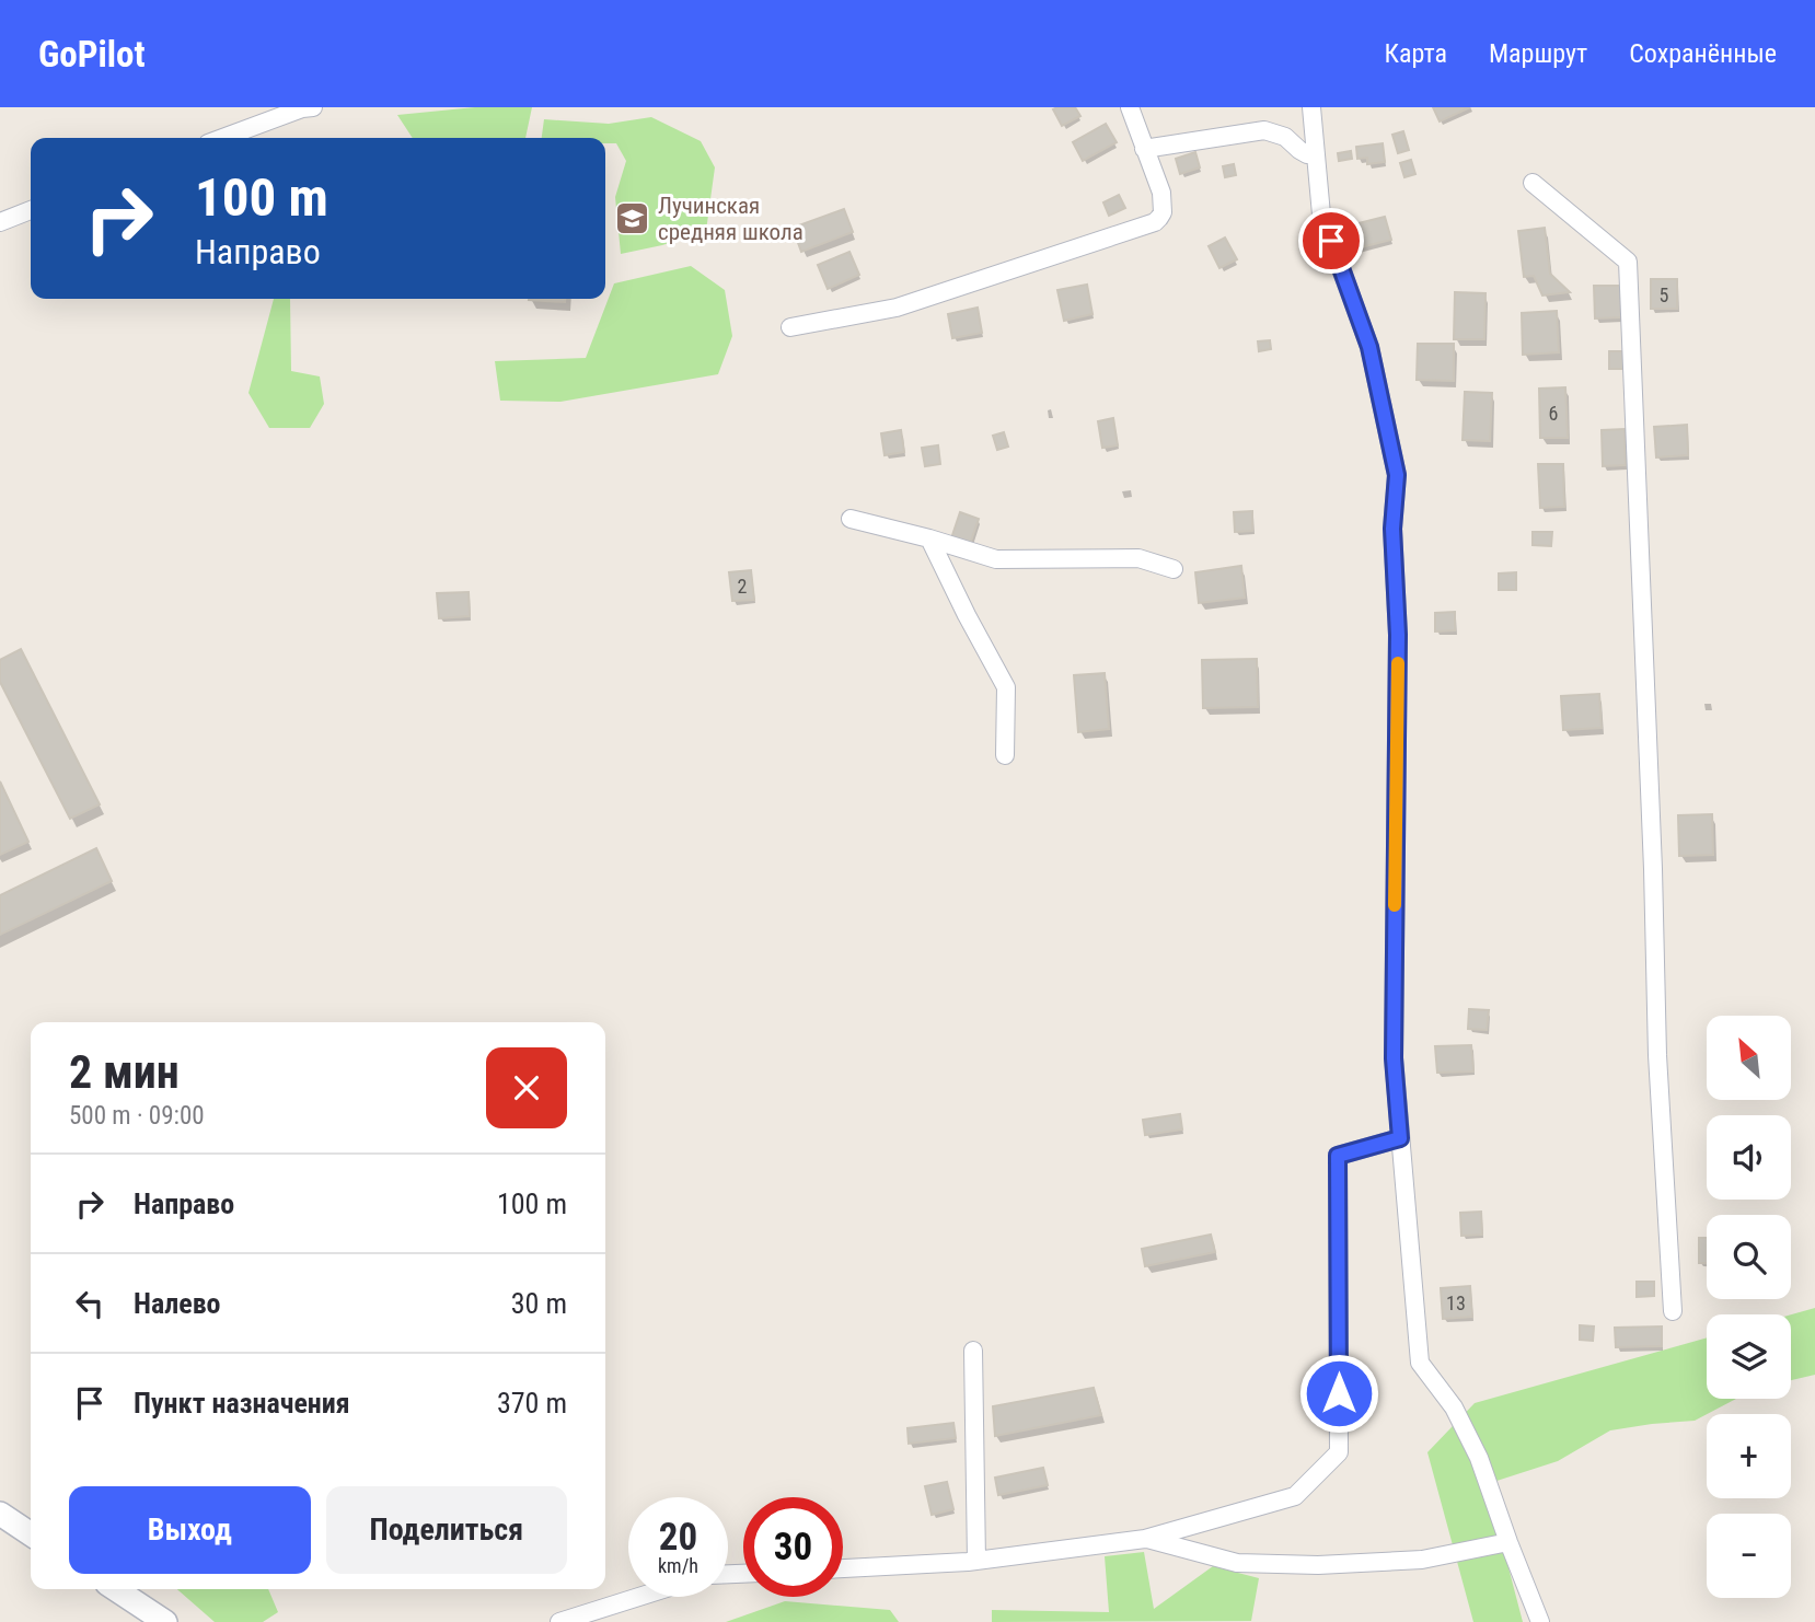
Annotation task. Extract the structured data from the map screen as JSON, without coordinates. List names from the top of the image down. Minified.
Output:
{"places":{"school or university":["Лучинская средняя школа"]},"house_numbers":["5","6","2","13"],"north":"top left","page":{"header":"GoPilot","nav":["Карта","Маршрут","Сохранённые"],"turn":["100 m","Направо"],"map_buttons":["+","−"],"heading":["2 мин","500 m · 09:00"],"list":[{"name":"Направо","value":"100 m"},{"name":"Налево","value":"30 m"},{"name":"Пункт назначения","value":"370 m"}],"buttons":["Выход","Поделиться"],"speed":"20 km/h","limit":"30"}}
